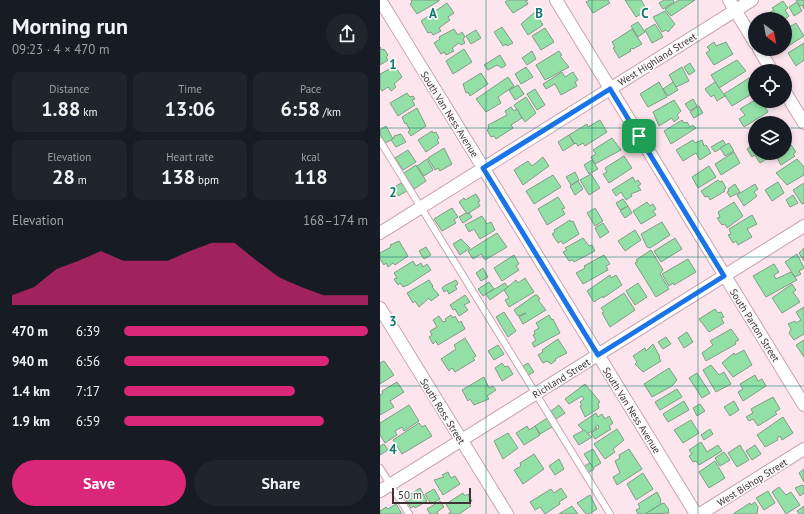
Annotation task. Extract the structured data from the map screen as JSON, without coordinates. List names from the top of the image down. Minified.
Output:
{"streets":{"street":["West Highland Street","South Van Ness Avenue","South Parton Street","Richland Street","South Ross Street","West Bishop Street"]},"crossings":[["West Highland Street","South Van Ness Avenue"],["West Highland Street","South Parton Street"],["South Van Ness Avenue","Richland Street"],["South Parton Street","Richland Street"],["Richland Street","South Ross Street"]],"scale_bar":"50 m","north":"bottom right","page":{"heading":["Morning run","09:23 · 4 × 470 m"],"stats":[["Distance","1.88 km"],["Time","13:06"],["Pace","6:58 /km"],["Elevation","28 m"],["Heart rate","138 bpm"],["kcal","118"]],"chart":["Elevation","168–174 m"],"list":[{"name":"470 m","note":"6:39"},{"name":"940 m","note":"6:56"},{"name":"1.4 km","note":"7:17"},{"name":"1.9 km","note":"6:59"}],"buttons":["Save","Share"],"scale":"50 m"},"grid":{"columns":["A","B","C"],"rows":["1","2","3","4"]}}
